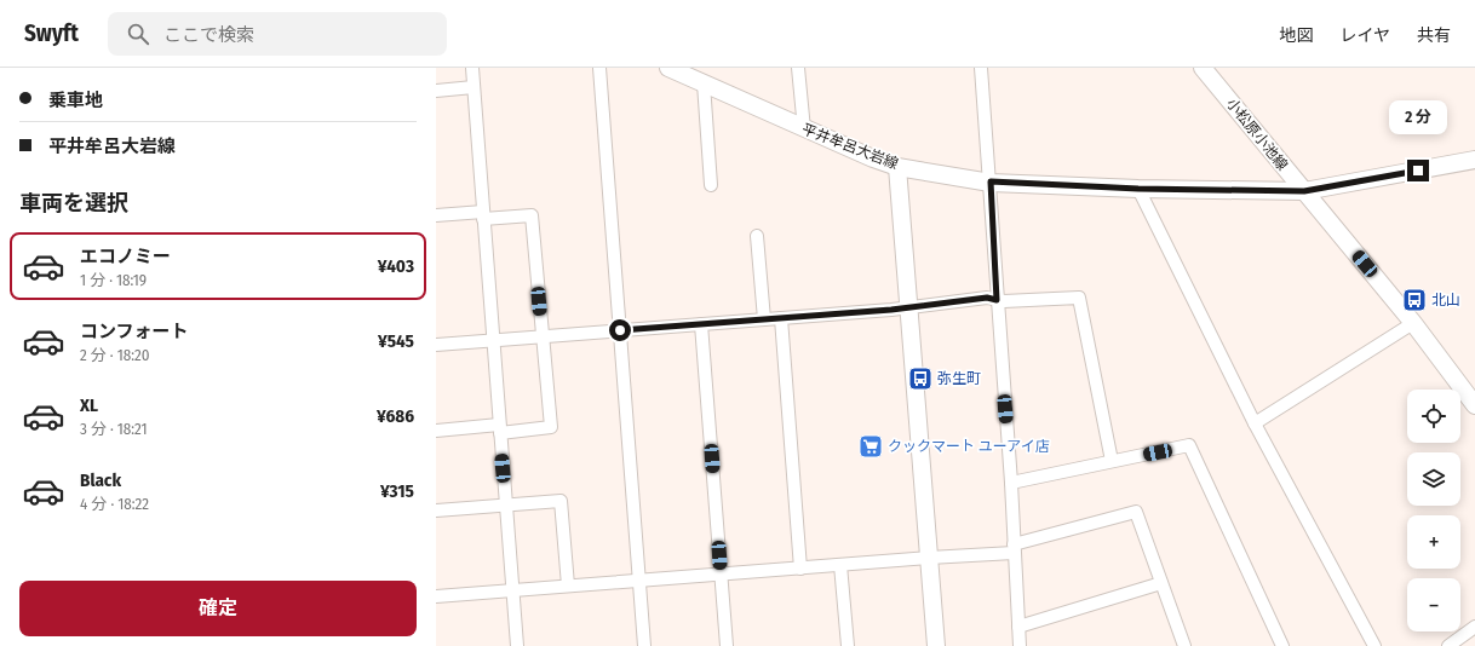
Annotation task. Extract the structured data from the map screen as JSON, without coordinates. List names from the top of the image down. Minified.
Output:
{"streets":{"main road":["小松原小池線","平井牟呂大岩線"]},"crossings":[["小松原小池線","平井牟呂大岩線"]],"places":{"bus stop":["北山","弥生町"],"supermarket":["クックマート ユーアイ店"]},"page":{"header":"Swyft","search":"ここで検索","nav":["地図","レイヤ","共有"],"banner":["乗車地","平井牟呂大岩線"],"bubble":"2 分","heading":"車両を選択","list":[{"name":"エコノミー","note":"1 分 · 18:19","value":"¥403"},{"name":"コンフォート","note":"2 分 · 18:20","value":"¥545"},{"name":"XL","note":"3 分 · 18:21","value":"¥686"},{"name":"Black","note":"4 分 · 18:22","value":"¥315"}],"map_buttons":["+","−"],"buttons":"確定"}}
